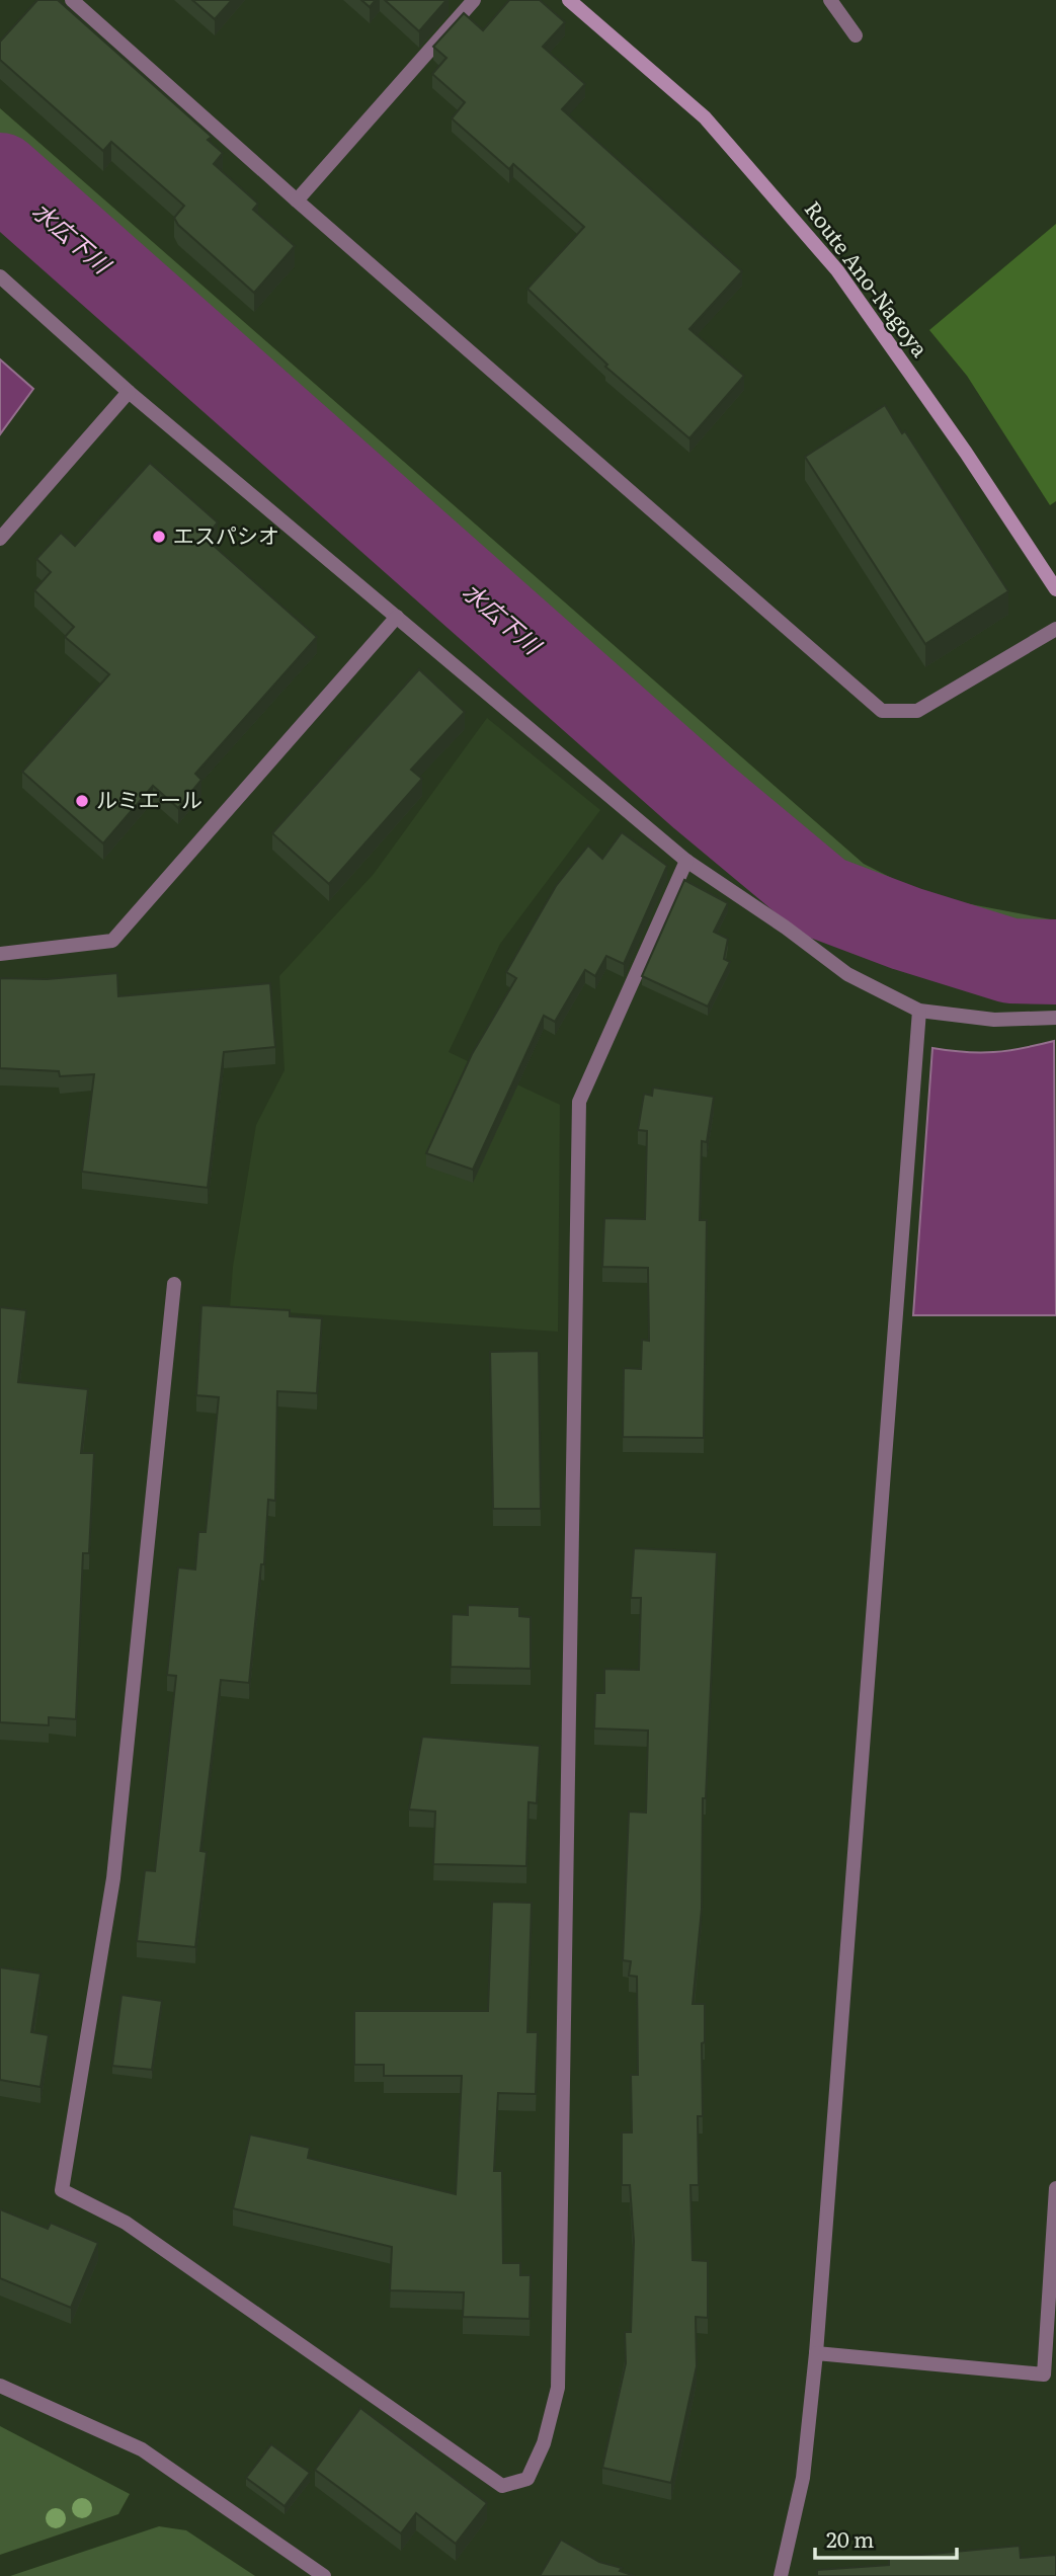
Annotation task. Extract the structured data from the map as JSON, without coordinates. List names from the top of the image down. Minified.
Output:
{"streets":{"main road":["Route Ano-Nagoya"]},"water":["水広下川"],"places":["エスパシオ","ルミエール"],"scale_bar":"20 m"}
